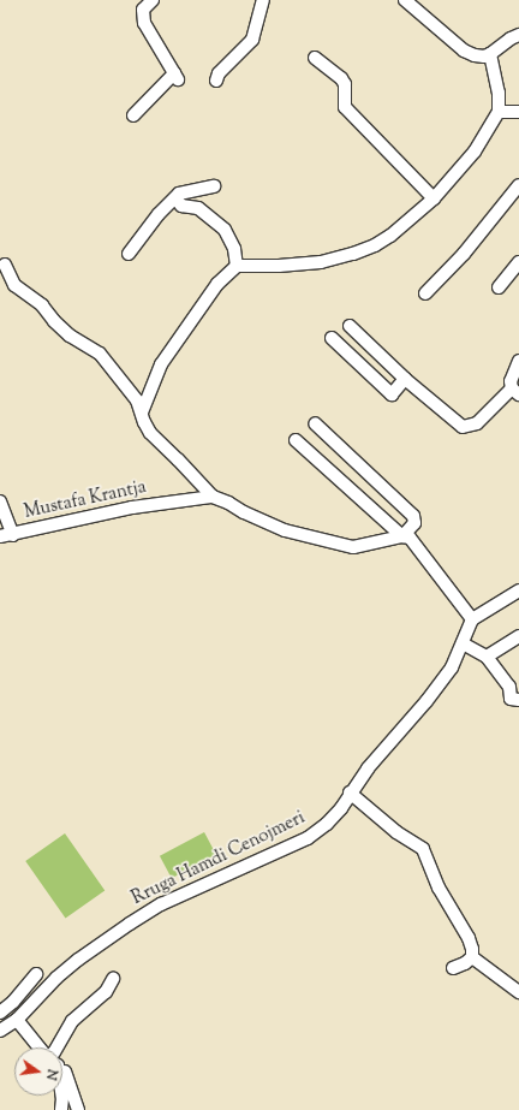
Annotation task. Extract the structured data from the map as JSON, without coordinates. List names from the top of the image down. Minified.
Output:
{"streets":{"street":["Mustafa Krantja","Rruga Hamdi Cenojmeri"]},"north":"right"}
